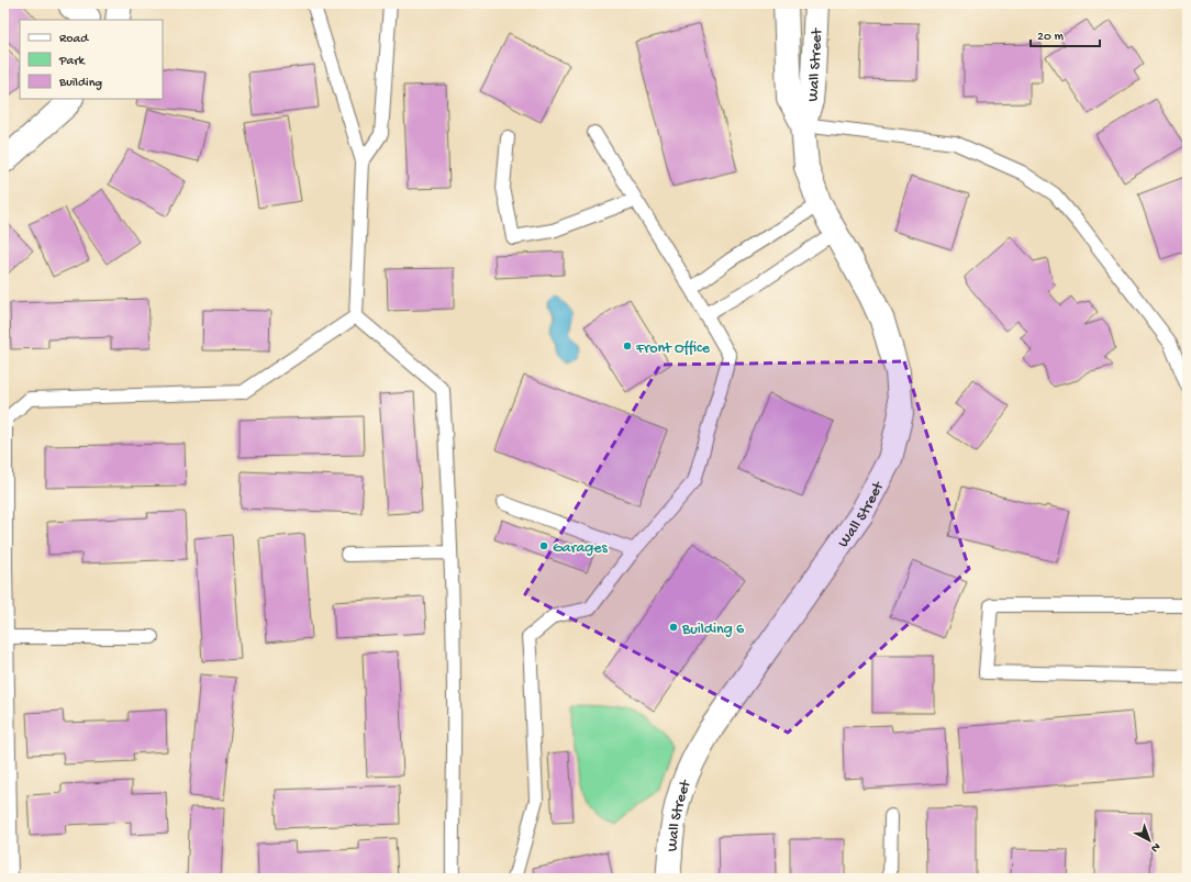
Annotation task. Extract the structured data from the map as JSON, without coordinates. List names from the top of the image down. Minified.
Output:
{"streets":{"street":["Wall Street"]},"places":["Front Office","Garages","Building 6"],"legend":["Road","Park","Building"],"scale_bar":"20 m","north":"bottom right"}
